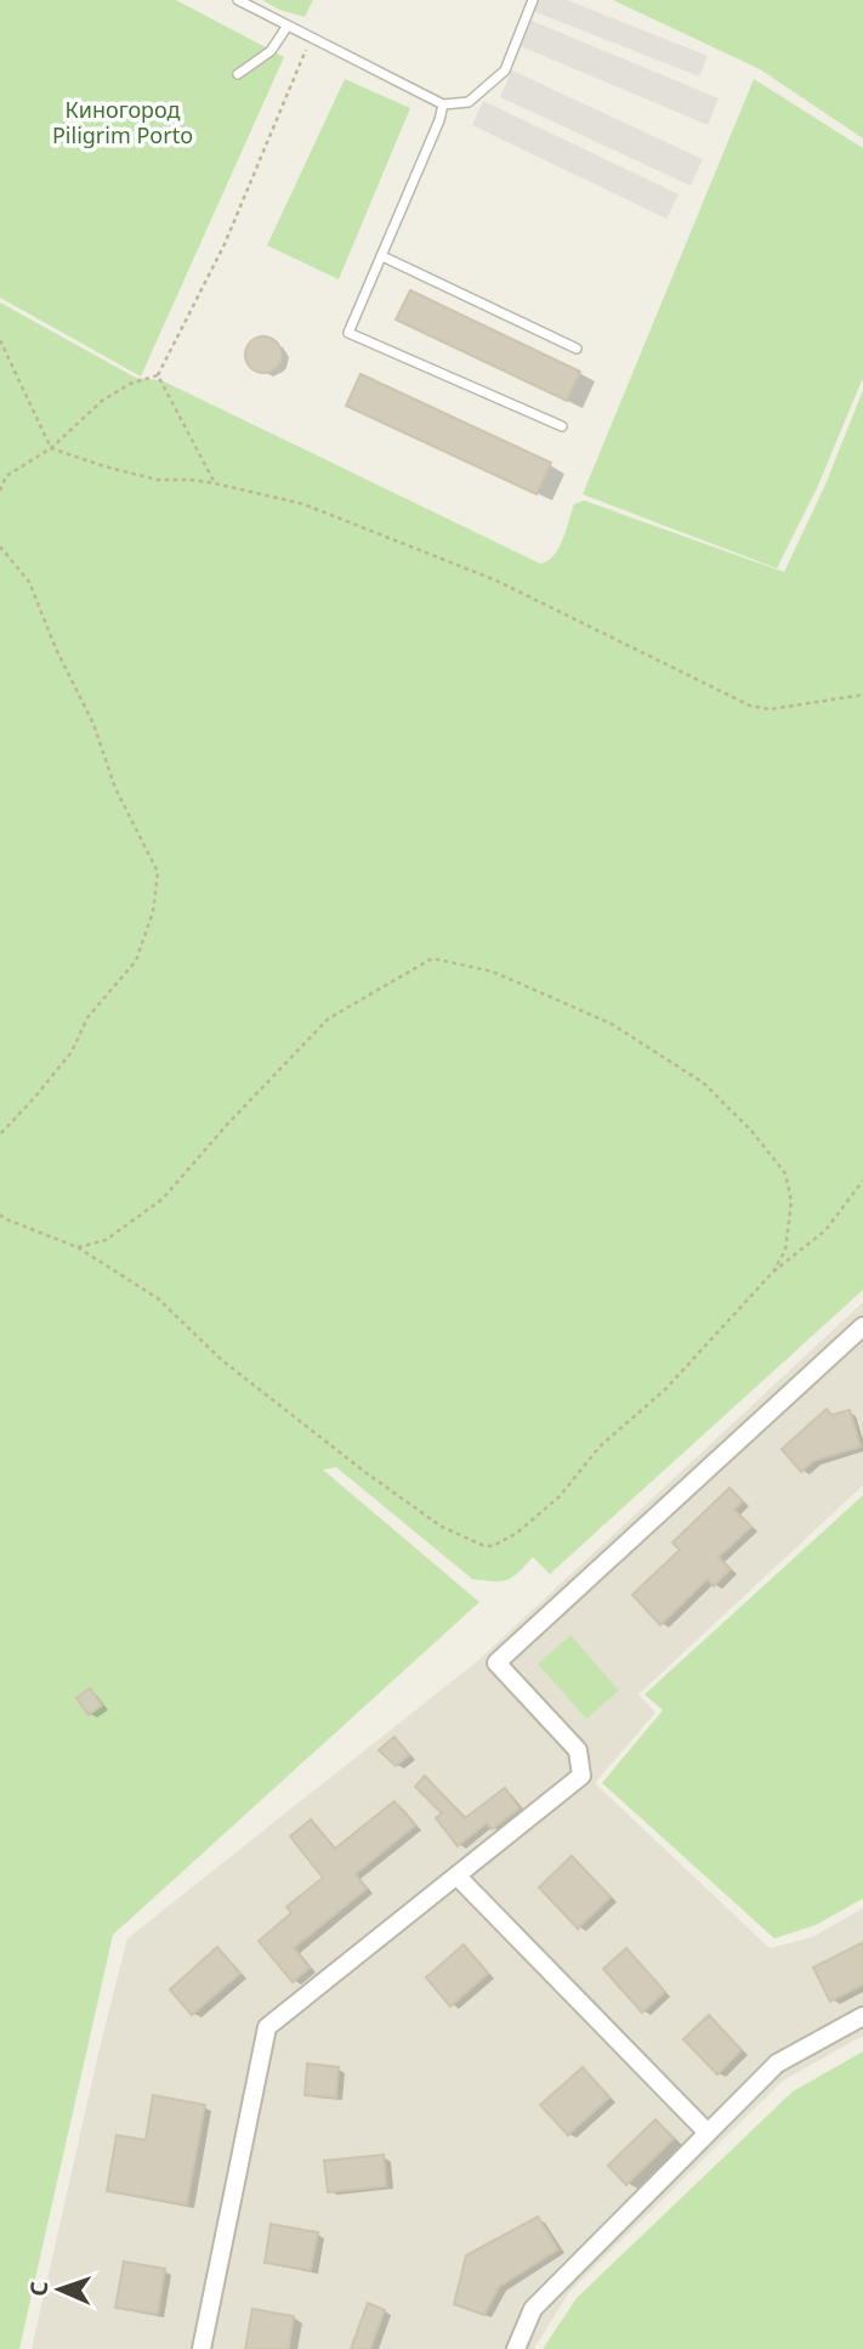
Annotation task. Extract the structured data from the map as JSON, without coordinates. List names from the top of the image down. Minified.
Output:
{"parks":["Киногород Piligrim Porto"],"north":"left"}
